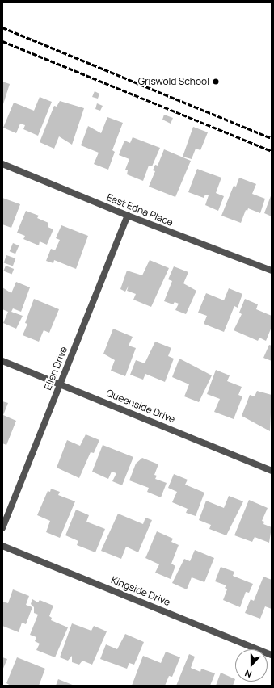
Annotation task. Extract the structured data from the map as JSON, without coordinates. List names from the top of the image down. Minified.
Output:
{"streets":{"street":["East Edna Place","Ellen Drive","Queenside Drive","Kingside Drive"]},"crossings":[["East Edna Place","Ellen Drive"],["Ellen Drive","Queenside Drive"]],"places":["Griswold School"],"north":"bottom"}
